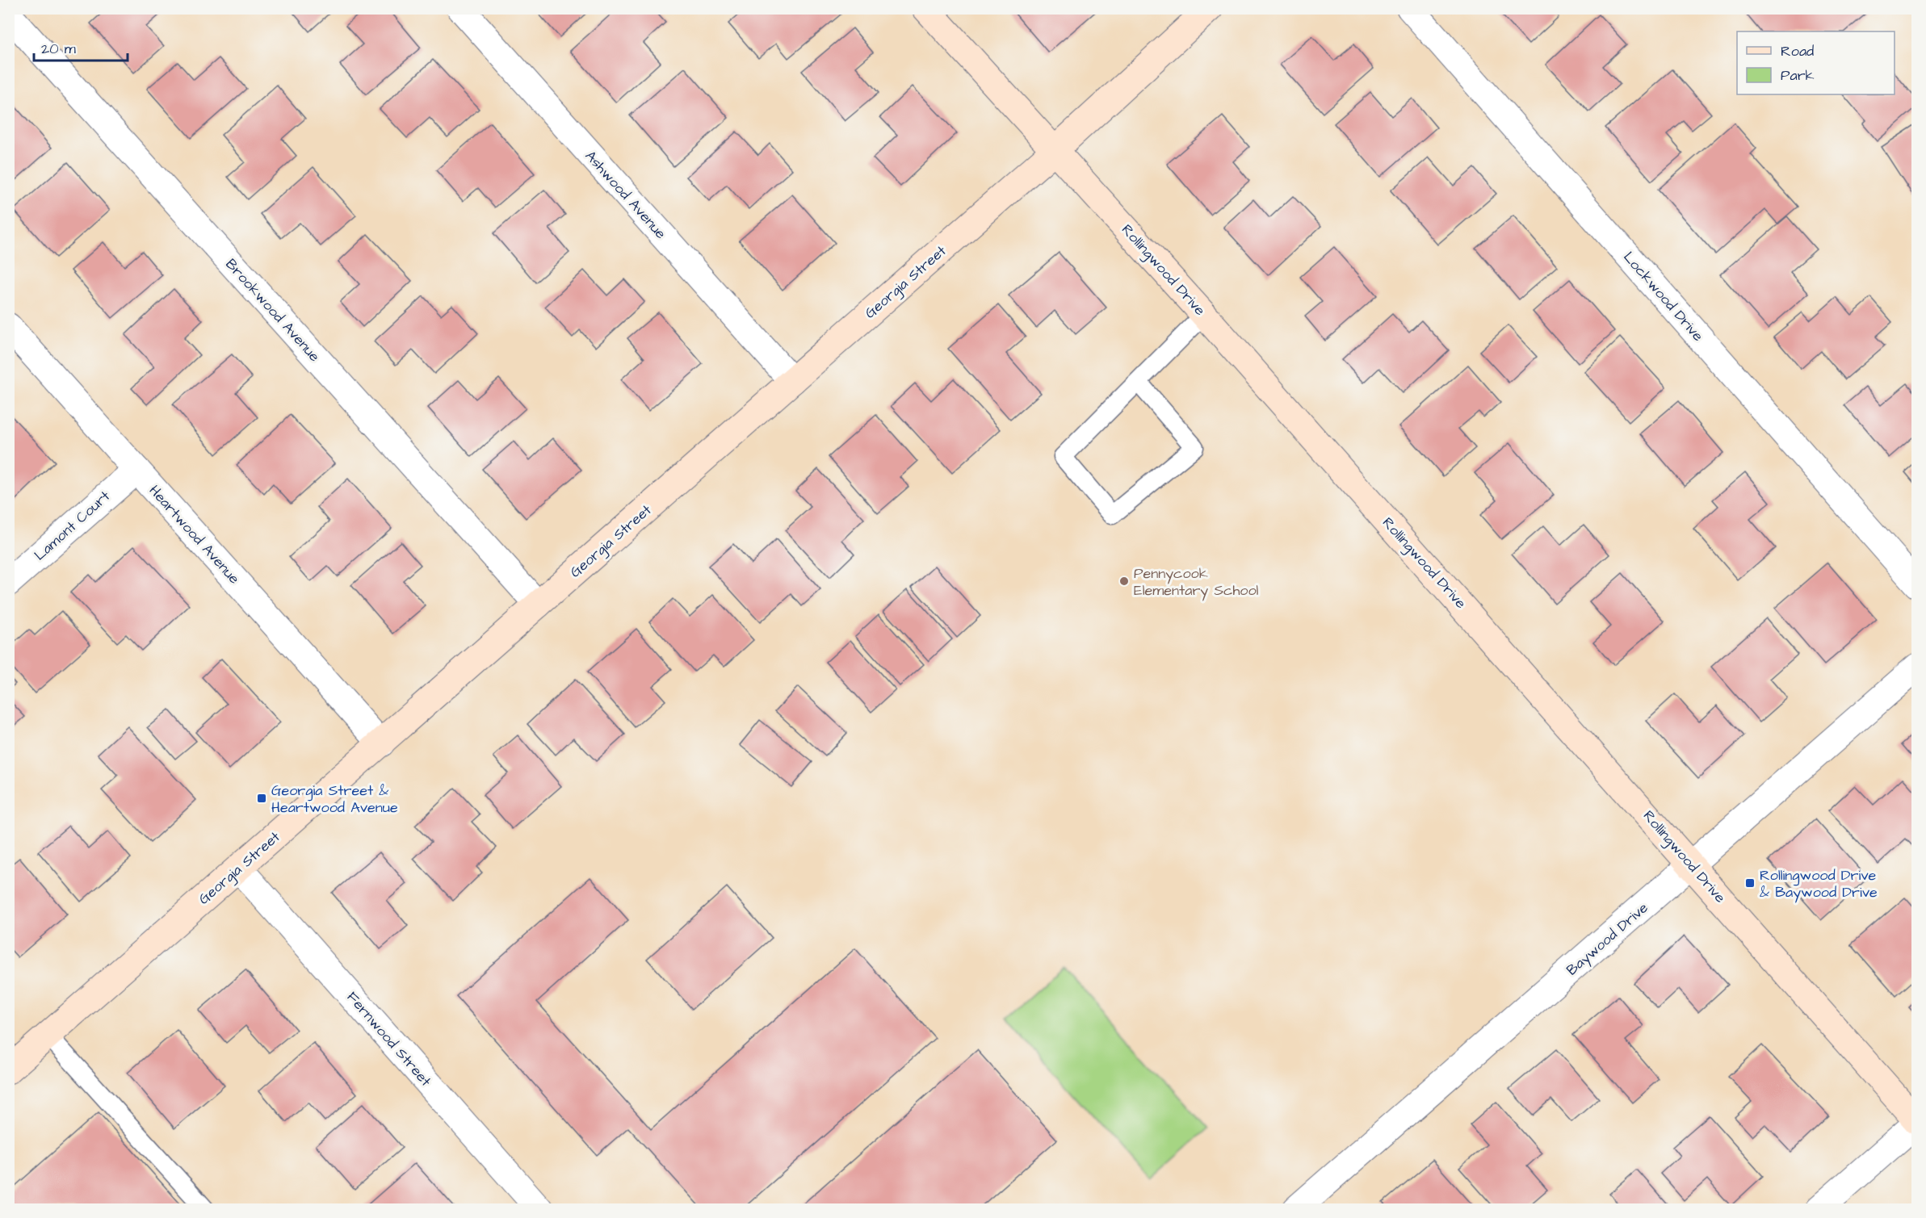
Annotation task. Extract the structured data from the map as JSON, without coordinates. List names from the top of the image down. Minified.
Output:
{"streets":{"main road":["Rollingwood Drive","Georgia Street"],"street":["Ashwood Avenue","Lockwood Drive","Brookwood Avenue","Lamont Court","Heartwood Avenue","Baywood Drive","Fernwood Street"]},"crossings":[["Ashwood Avenue","Georgia Street"],["Rollingwood Drive","Georgia Street"],["Rollingwood Drive","Baywood Drive"],["Georgia Street","Brookwood Avenue"],["Georgia Street","Heartwood Avenue"],["Georgia Street","Fernwood Street"],["Lamont Court","Heartwood Avenue"]],"places":{"other":["Pennycook Elementary School"],"transit":["Georgia Street & Heartwood Avenue","Rollingwood Drive & Baywood Drive"]},"legend":["Road","Park"],"scale_bar":"20 m"}
